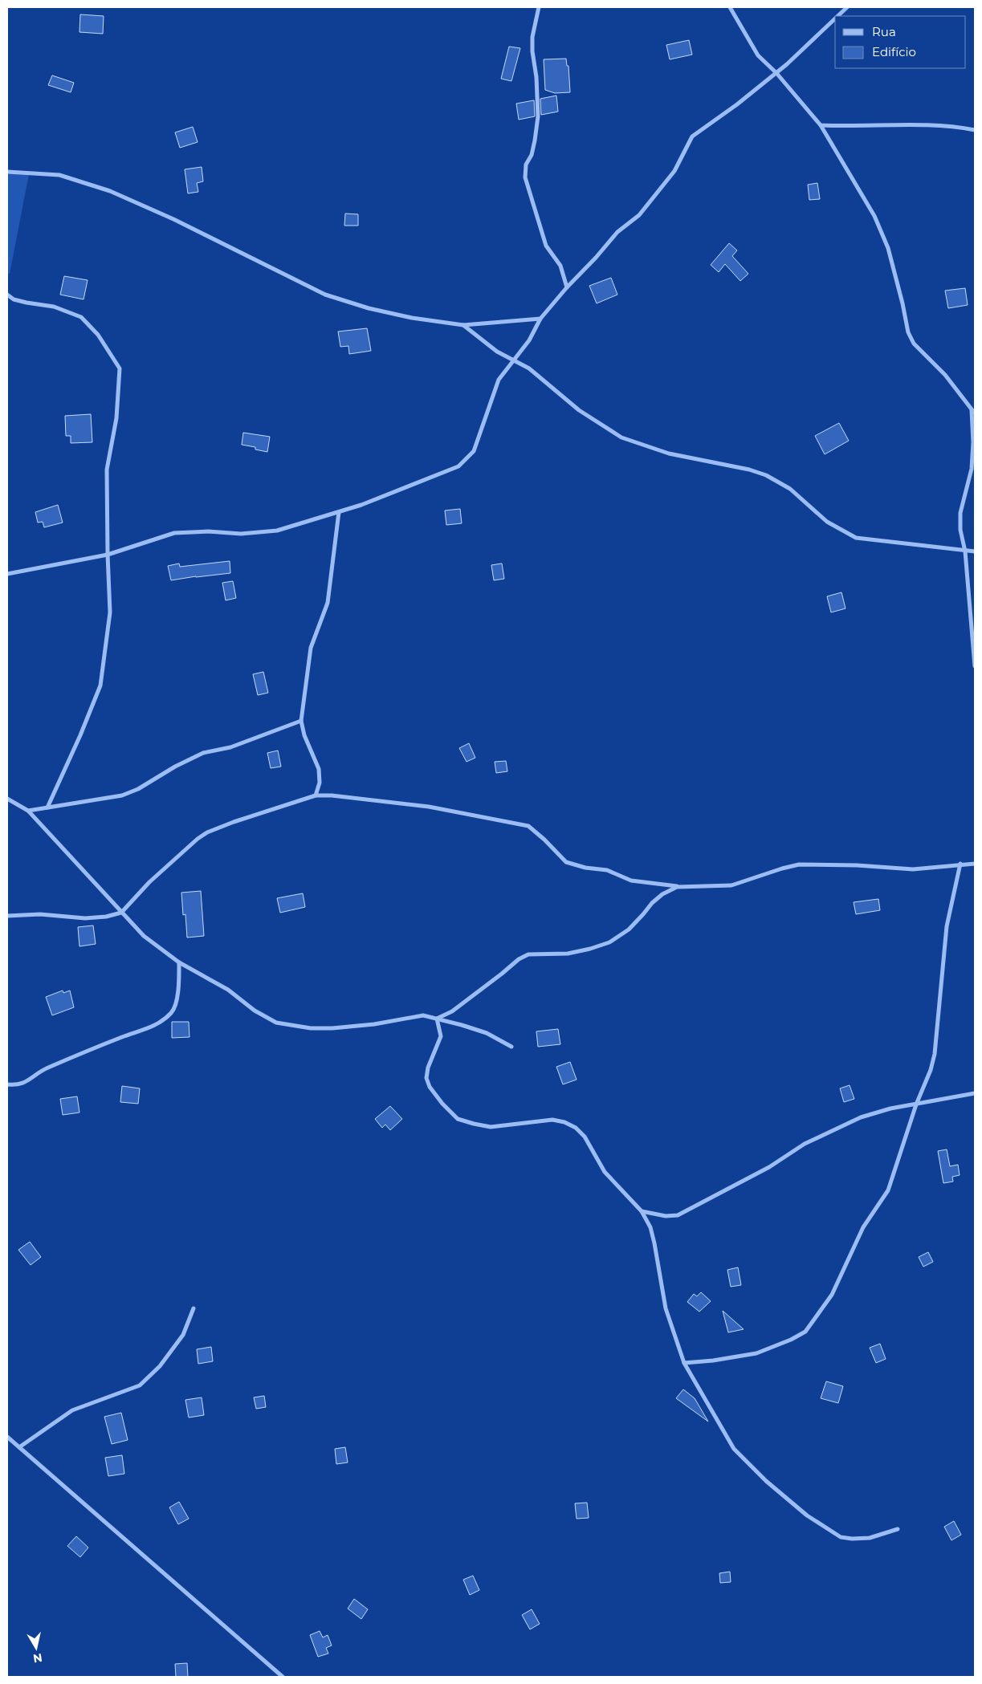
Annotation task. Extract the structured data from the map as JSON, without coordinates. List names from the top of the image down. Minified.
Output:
{"legend":["Rua","Edifício"],"north":"bottom"}
